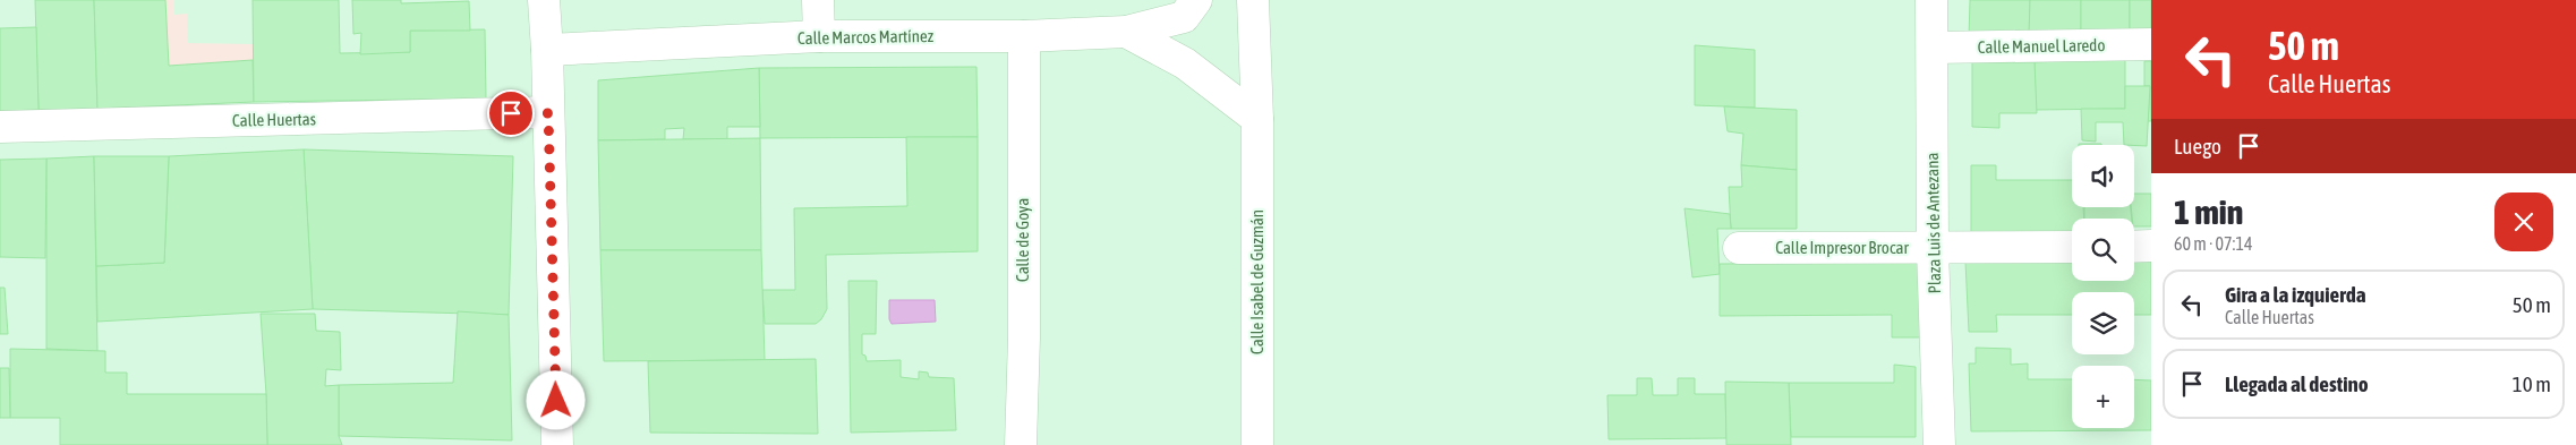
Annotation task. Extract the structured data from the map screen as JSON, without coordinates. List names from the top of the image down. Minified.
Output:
{"streets":{"street":["Calle Marcos Martínez","Calle Manuel Laredo","Calle Huertas","Plaza Luis de Antezana","Calle de Goya","Calle Impresor Brocar","Calle Isabel de Guzmán"]},"crossings":[["Calle Marcos Martínez","Calle de Goya"],["Calle Manuel Laredo","Plaza Luis de Antezana"],["Plaza Luis de Antezana","Calle Impresor Brocar"]],"page":{"turn":["50 m","Calle Huertas"],"then":"Luego","map_buttons":"+","heading":["1 min","60 m · 07:14"],"list":[{"name":"Gira a la izquierda","note":"Calle Huertas","value":"50 m"},{"name":"Llegada al destino","value":"10 m"}]}}
